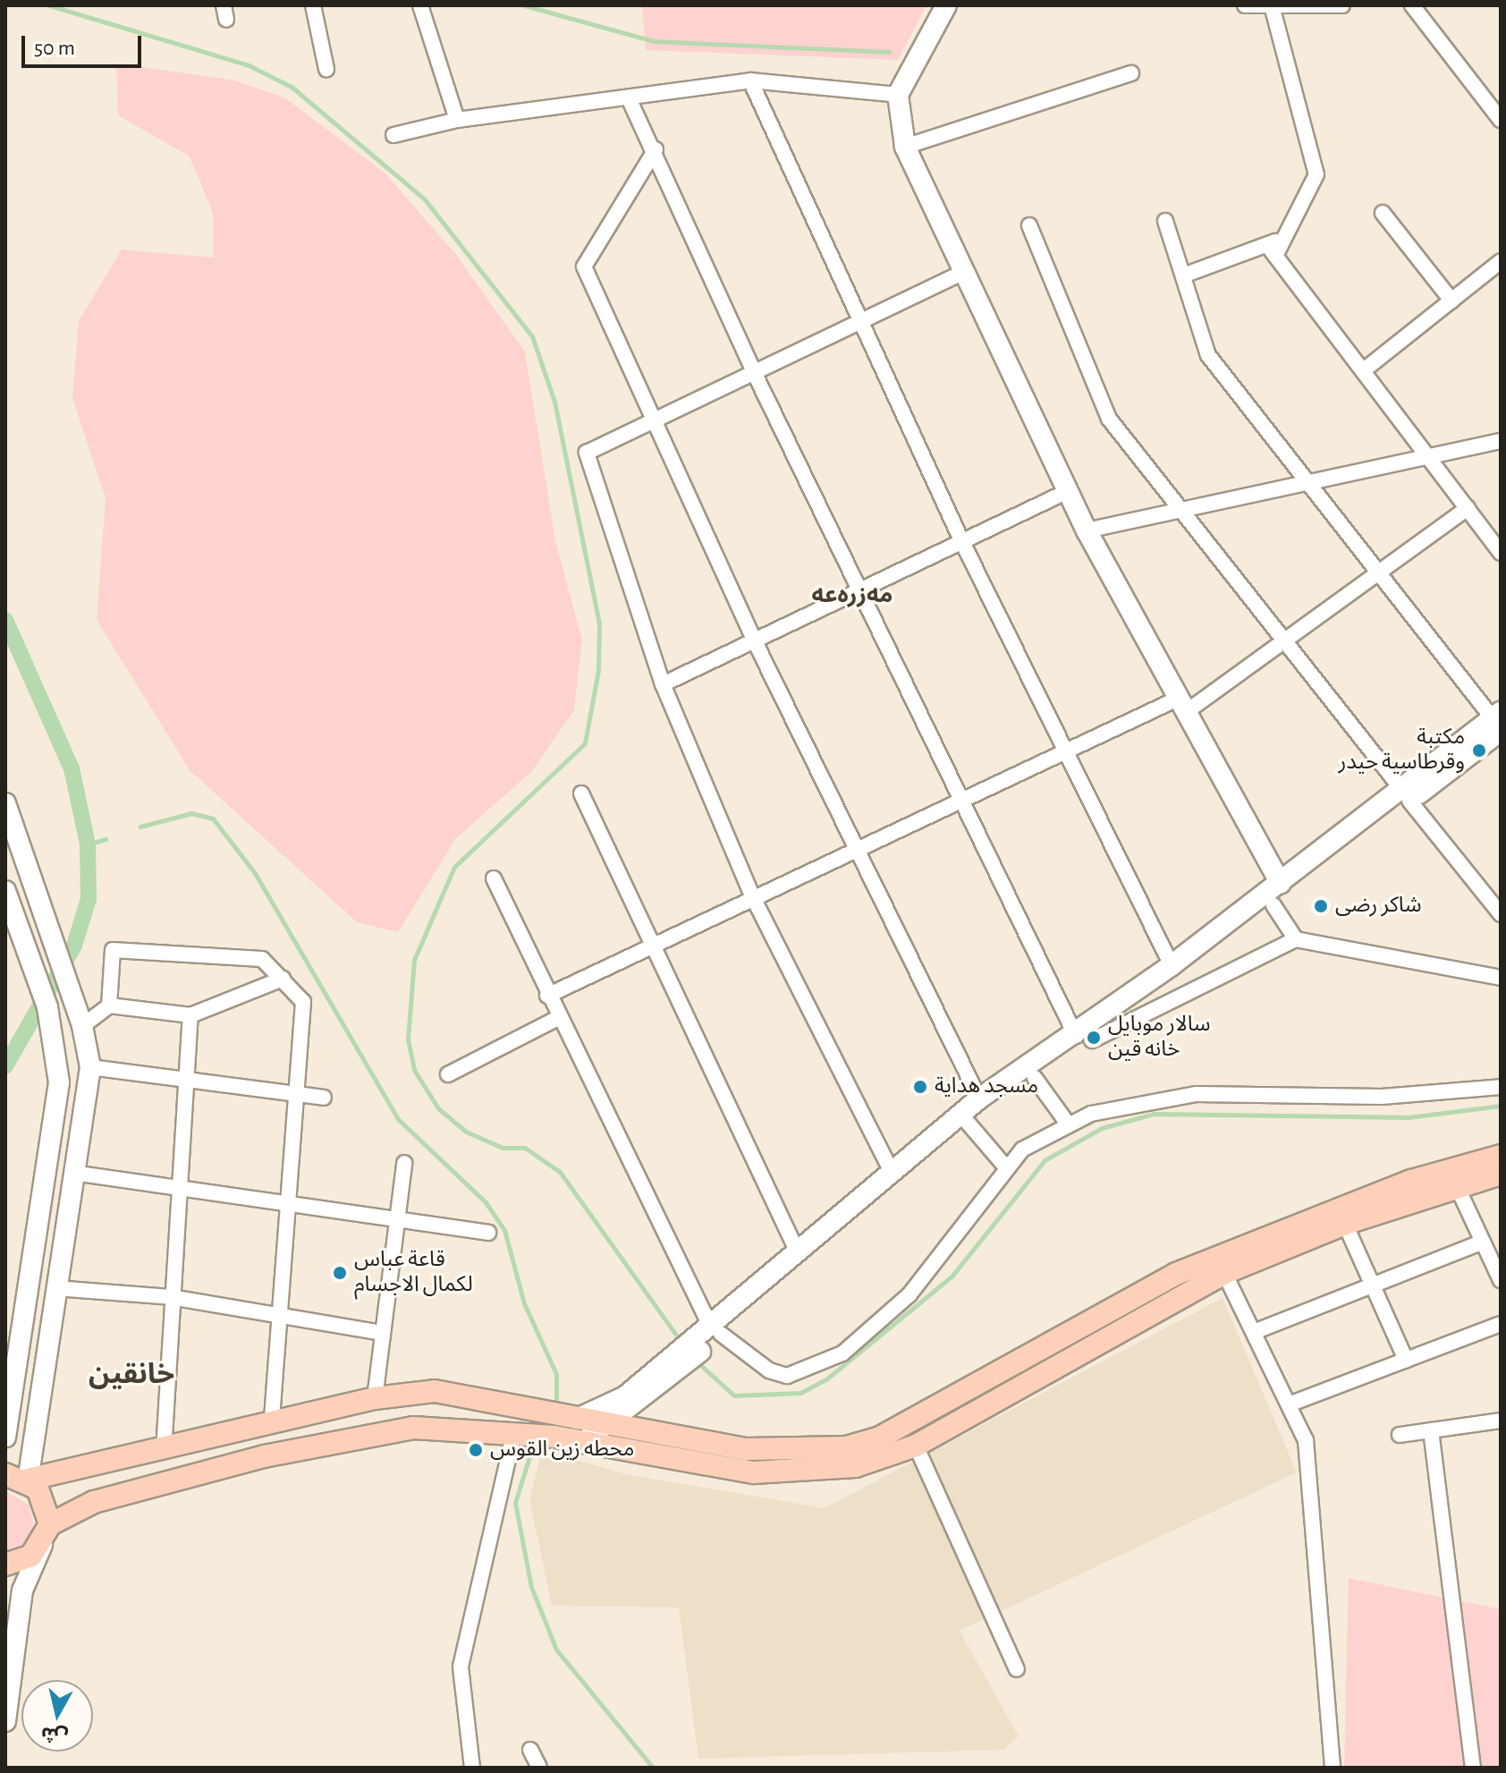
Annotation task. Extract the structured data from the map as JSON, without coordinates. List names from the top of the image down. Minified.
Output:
{"districts":["مەزرەعە","خانقين"],"places":["مكتبة وقرطاسية حيدر","شاكر رضى","سالار موبايل خانه قين","مسجد هداية","قاعة عباس لكمال الاجسام","محطه زين القوس"],"scale_bar":"50 m","north":"bottom"}
